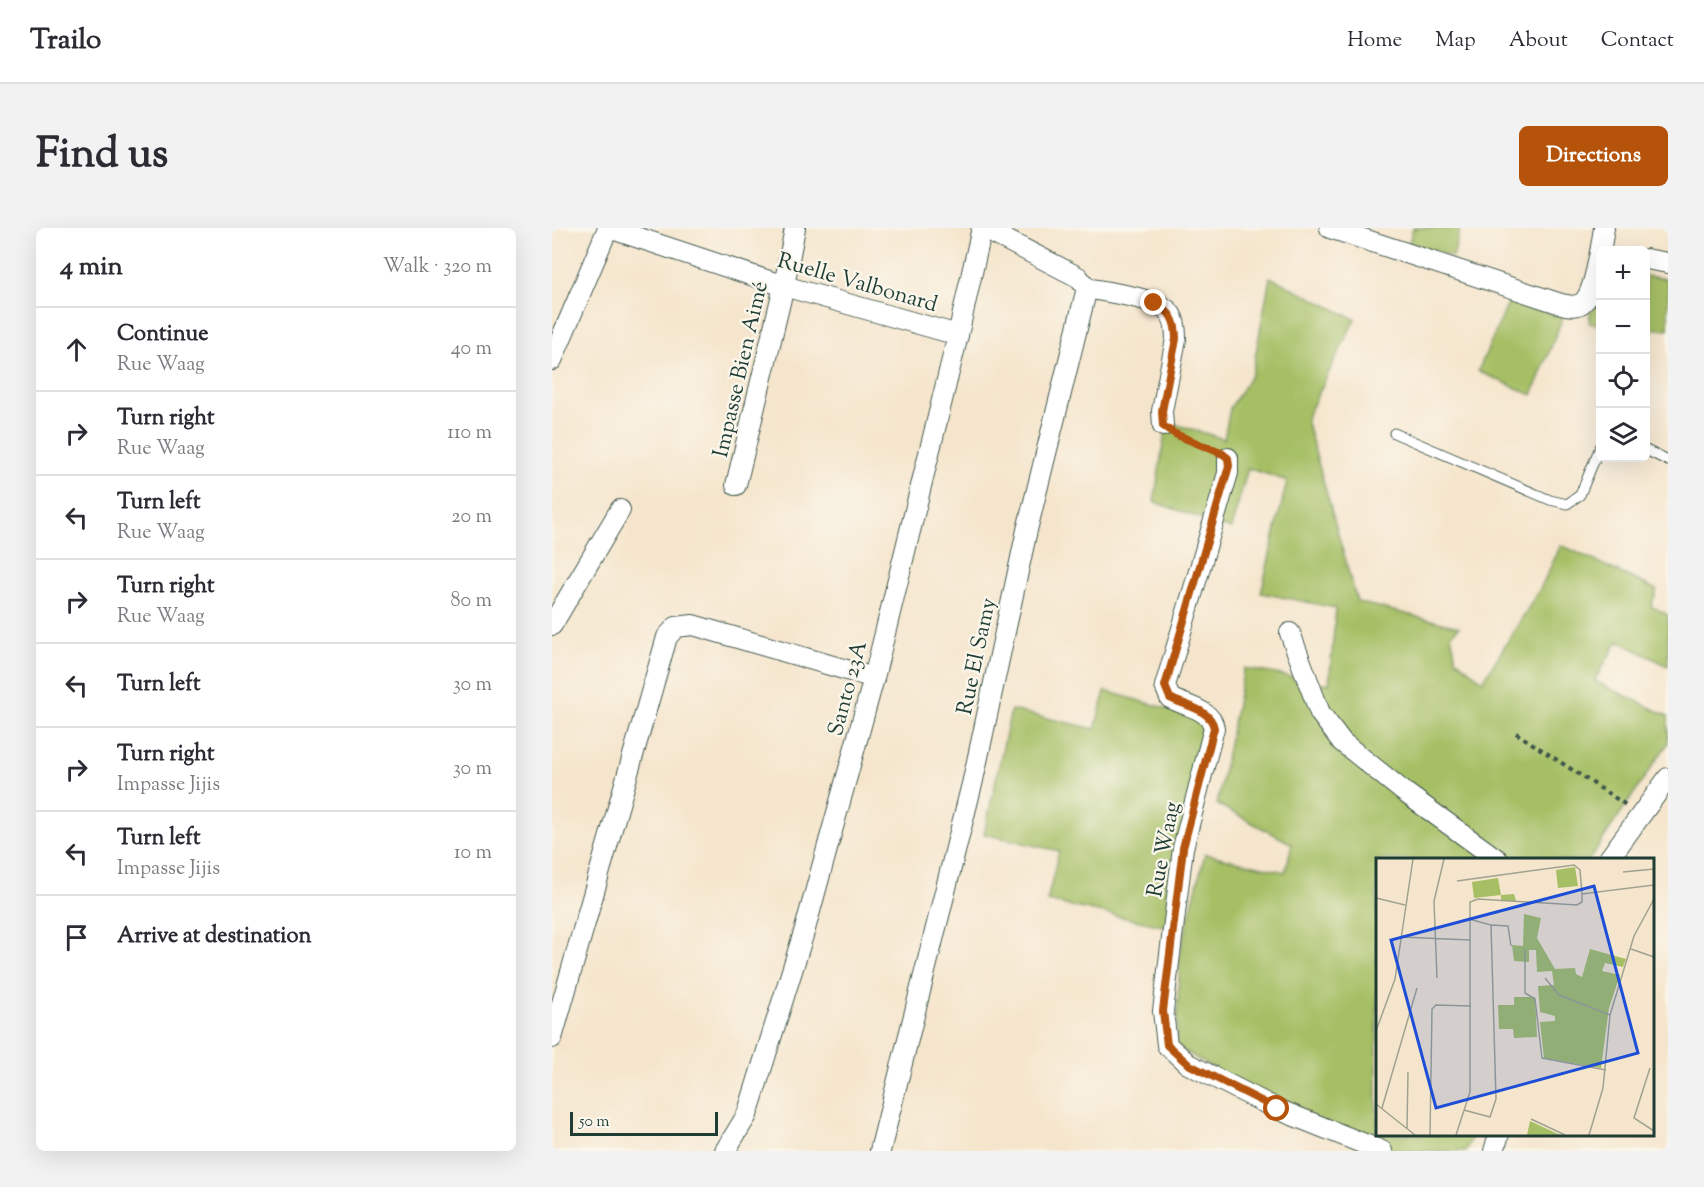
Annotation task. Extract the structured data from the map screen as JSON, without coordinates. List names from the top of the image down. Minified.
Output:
{"streets":{"street":["Ruelle Valbonard","Impasse Bien Aimé","Rue El Samy","Santo 23A","Rue Waag"]},"crossings":[["Ruelle Valbonard","Impasse Bien Aimé"],["Ruelle Valbonard","Santo 23A"]],"scale_bar":"50 m","page":{"header":"Trailo","nav":["Home","Map","About","Contact"],"title":"Find us","buttons":"Directions","heading":["4 min","Walk · 320 m"],"map_buttons":["+","−"],"list":[["Continue","Rue Waag","40 m"],["Turn right","Rue Waag","110 m"],["Turn left","Rue Waag","20 m"],["Turn right","Rue Waag","80 m"],["Turn left","30 m"],["Turn right","Impasse Jijis","30 m"],["Turn left","Impasse Jijis","10 m"],"Arrive at destination"],"scale":"50 m"}}
